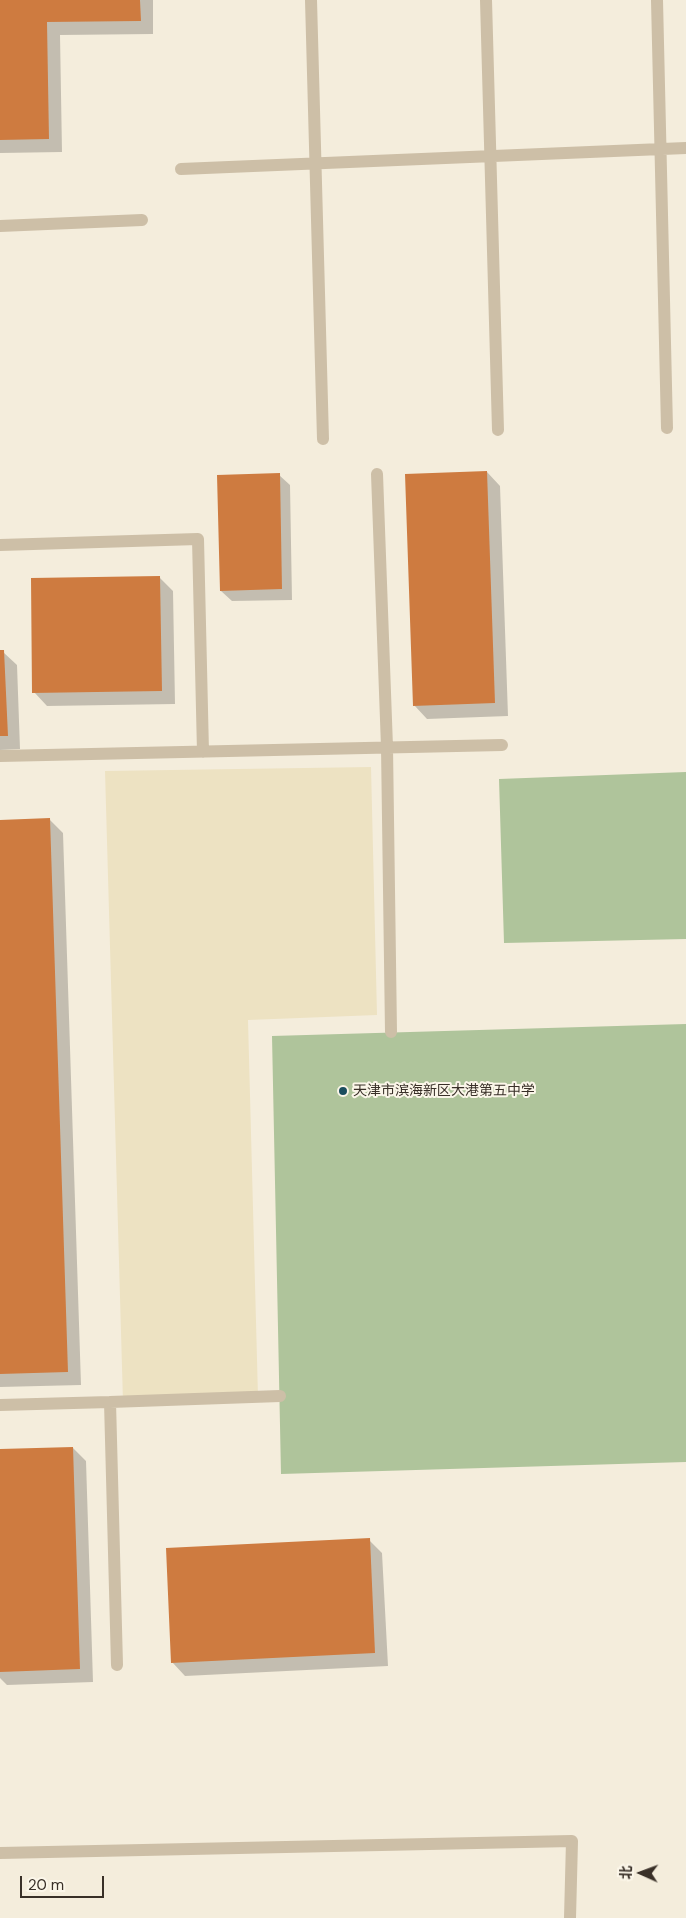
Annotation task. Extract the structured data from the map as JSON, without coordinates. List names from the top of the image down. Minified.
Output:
{"places":["天津市滨海新区大港第五中学"],"scale_bar":"20 m","north":"left"}
